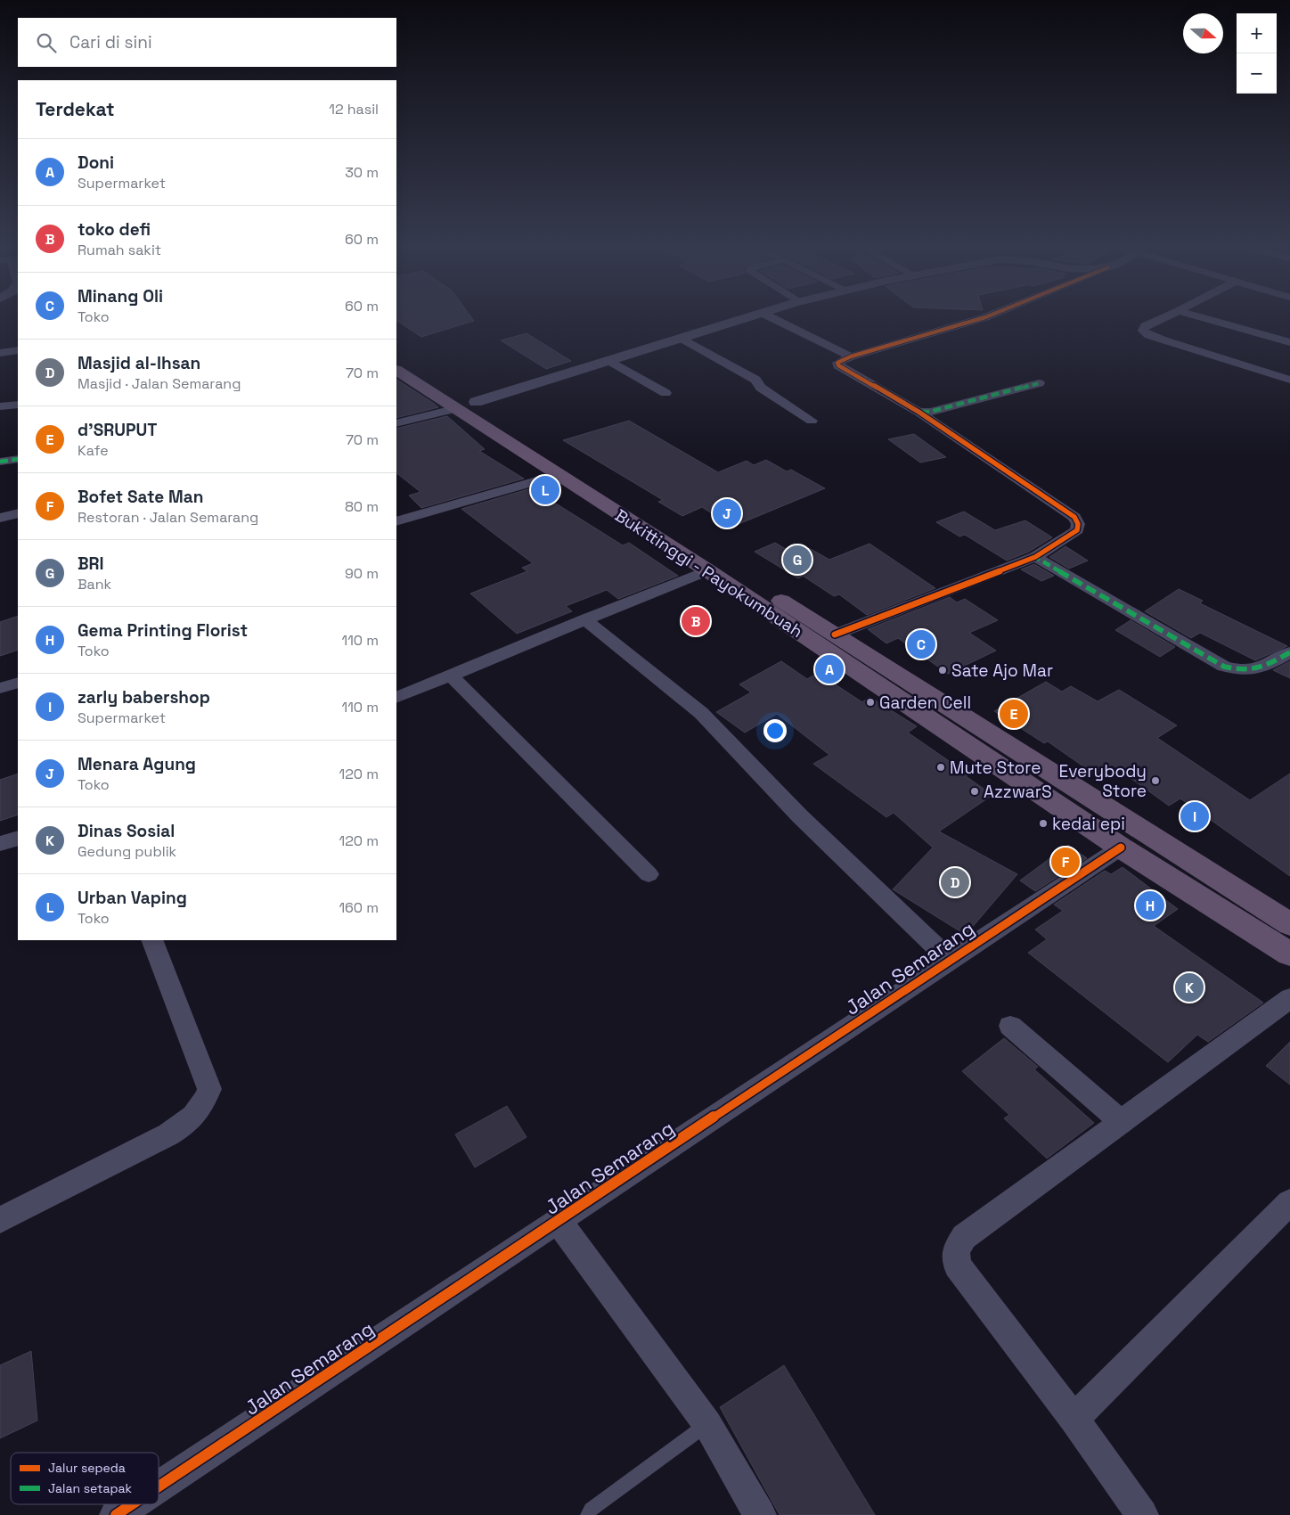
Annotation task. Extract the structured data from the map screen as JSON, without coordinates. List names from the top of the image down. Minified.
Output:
{"streets":{"highway":["Bukittinggi - Payokumbuah"],"street":["Jalan Semarang"]},"crossings":[["Bukittinggi - Payokumbuah","Jalan Semarang"]],"places":["Sate Ajo Mar","Garden Cell","Mute Store","Everybody Store","AzzwarS","kedai epi"],"legend":["Jalur sepeda","Jalan setapak"],"north":"right","page":{"map_buttons":["+","−"],"search":"Cari di sini","heading":["Terdekat","12 hasil"],"list":[{"mark":"A","name":"Doni","note":"Supermarket","value":"30 m"},{"mark":"B","name":"toko defi","note":"Rumah sakit","value":"60 m"},{"mark":"C","name":"Minang Oli","note":"Toko","value":"60 m"},{"mark":"D","name":"Masjid al-Ihsan","note":"Masjid · Jalan Semarang","value":"70 m"},{"mark":"E","name":"d'SRUPUT","note":"Kafe","value":"70 m"},{"mark":"F","name":"Bofet Sate Man","note":"Restoran · Jalan Semarang","value":"80 m"},{"mark":"G","name":"BRI","note":"Bank","value":"90 m"},{"mark":"H","name":"Gema Printing Florist","note":"Toko","value":"110 m"},{"mark":"I","name":"zarly babershop","note":"Supermarket","value":"110 m"},{"mark":"J","name":"Menara Agung","note":"Toko","value":"120 m"},{"mark":"K","name":"Dinas Sosial","note":"Gedung publik","value":"120 m"},{"mark":"L","name":"Urban Vaping","note":"Toko","value":"160 m"}],"pins":["L","J","G","B","C","A","E","I","F","D","H","K"]}}
